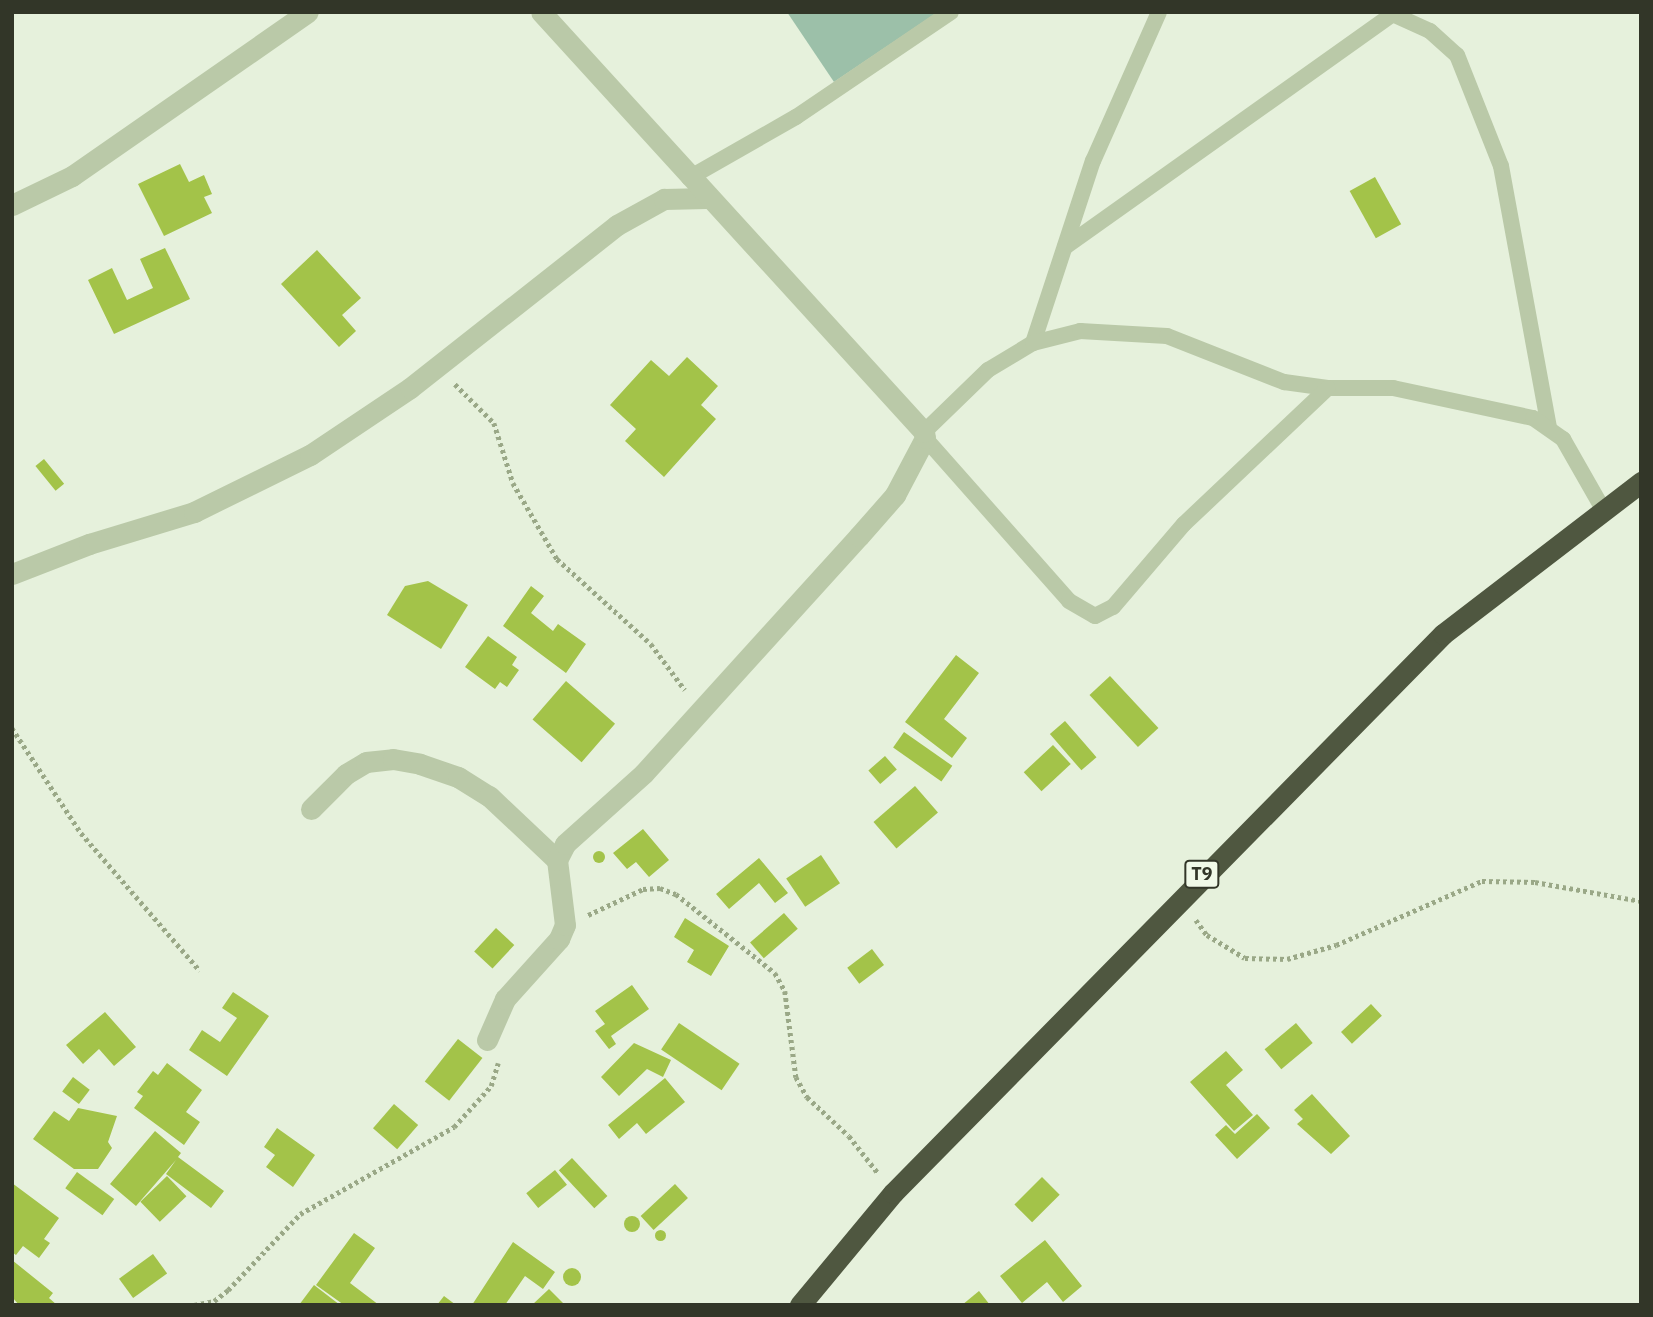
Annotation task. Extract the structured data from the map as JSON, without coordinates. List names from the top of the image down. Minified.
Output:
{"streets":{"highway":["T9"]}}
